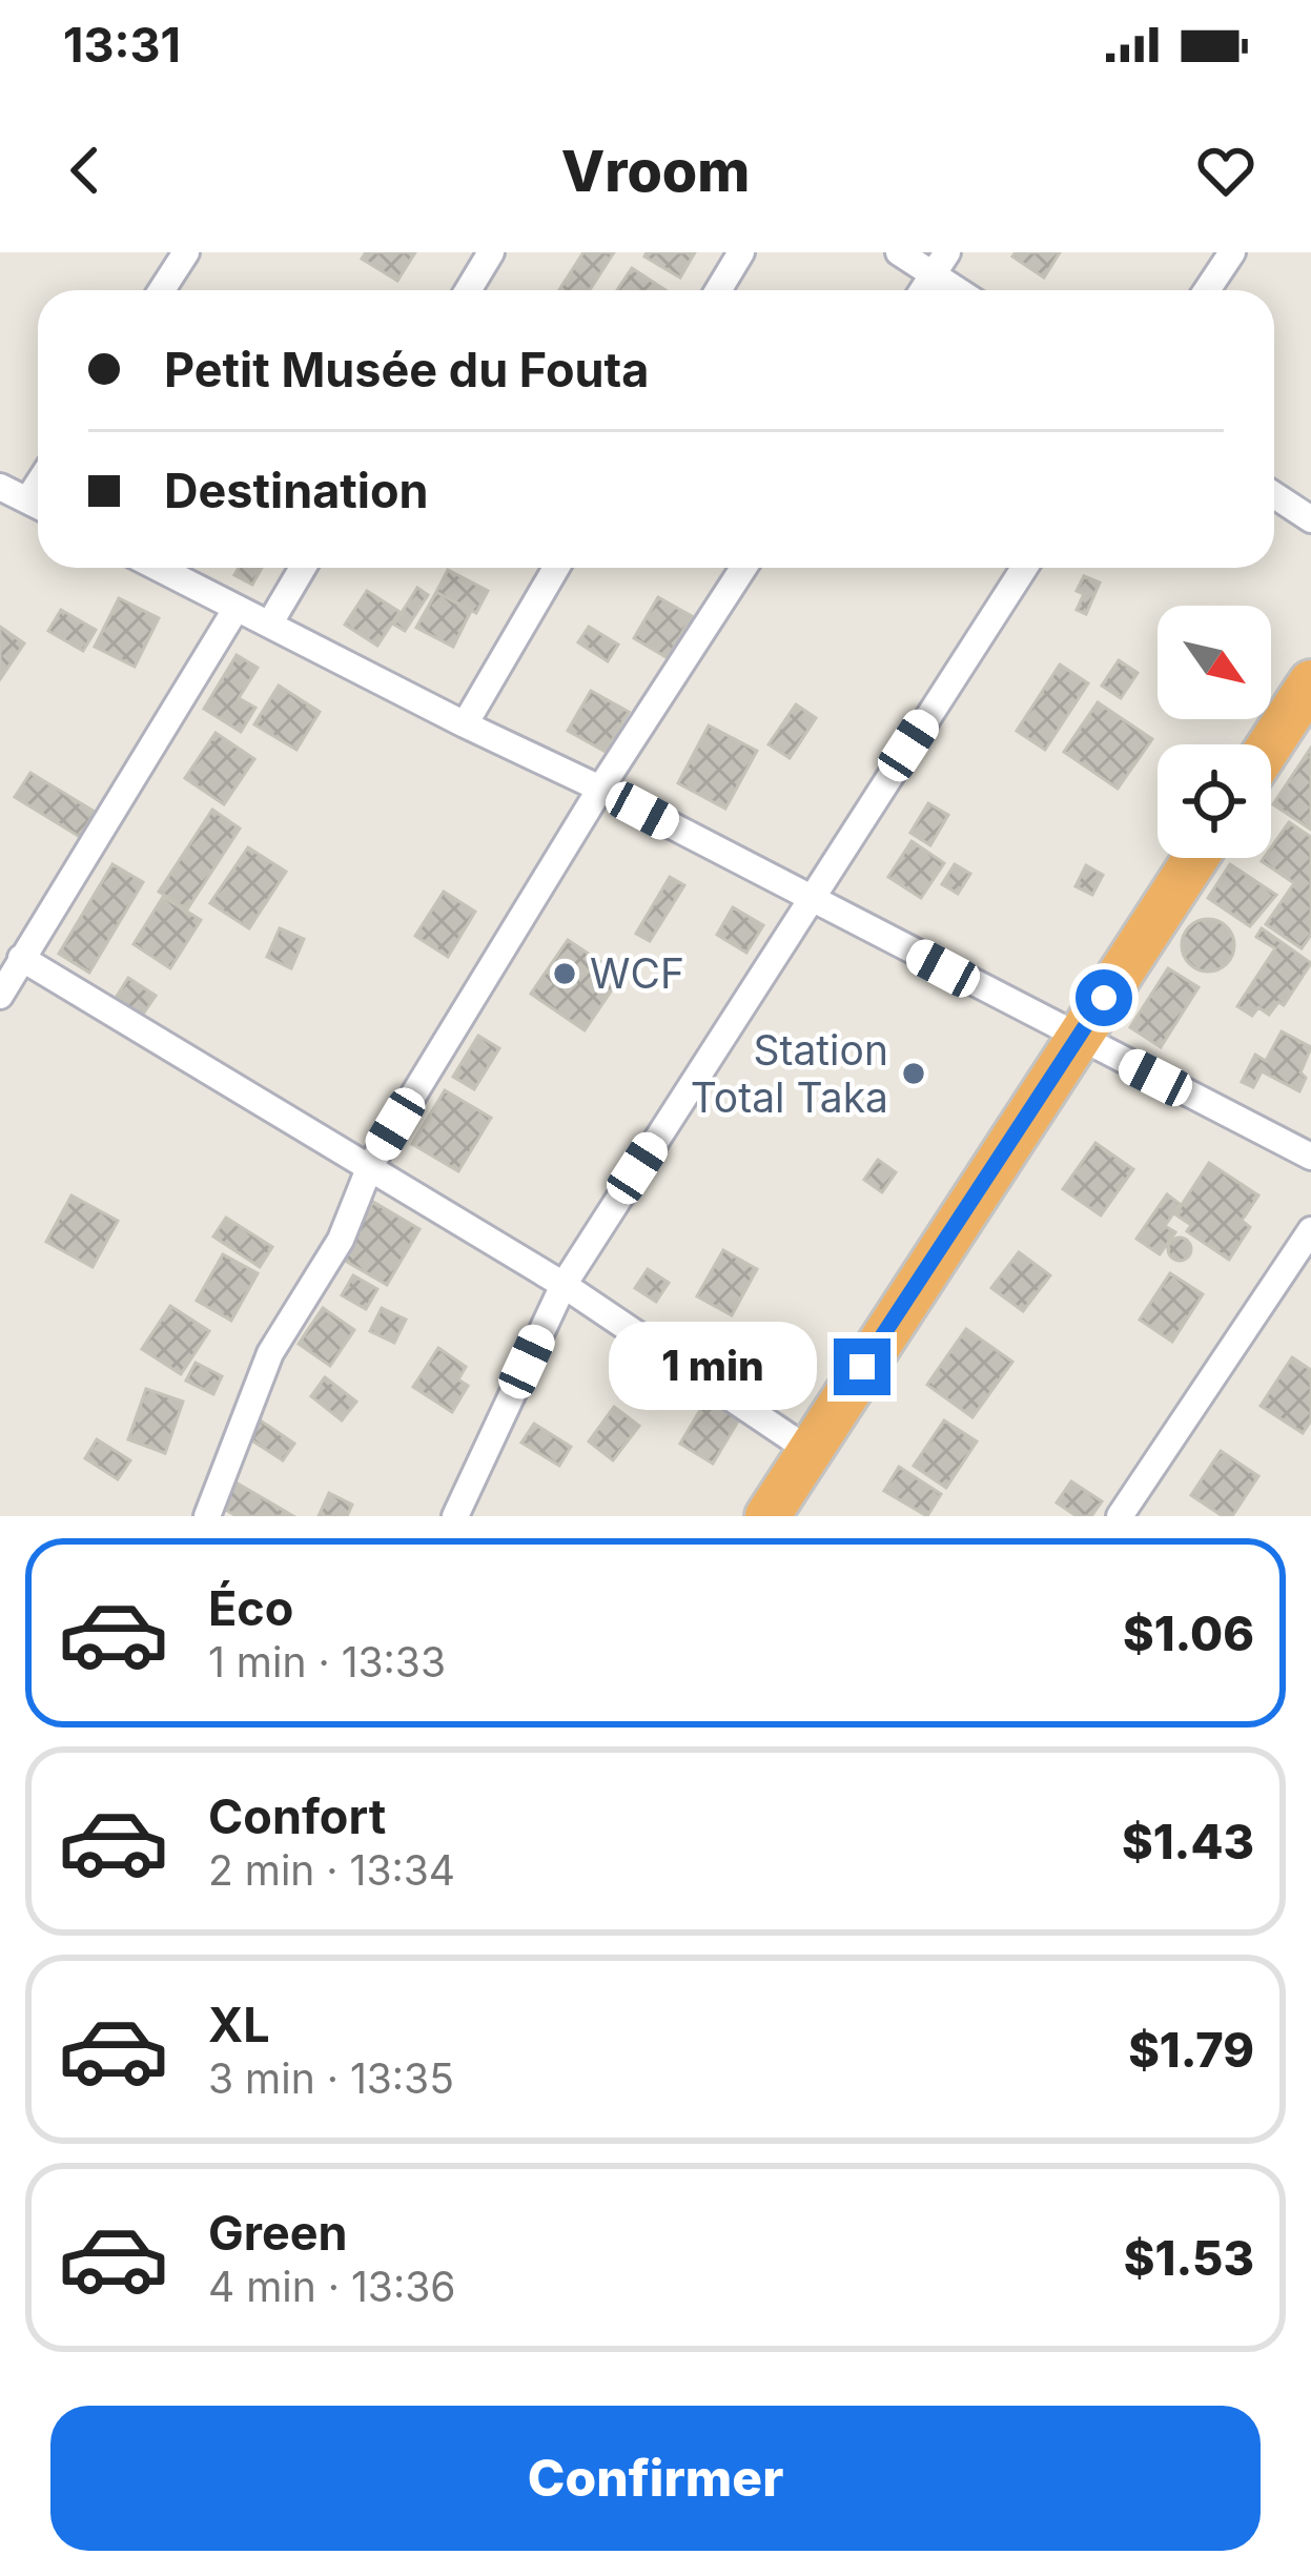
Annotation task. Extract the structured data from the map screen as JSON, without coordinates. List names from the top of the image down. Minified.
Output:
{"places":["WCF","Station Total Taka"],"north":"bottom right","page":{"status":"13:31","header":"Vroom","banner":["Petit Musée du Fouta","Destination"],"bubble":"1 min","list":[{"name":"Éco","note":"1 min · 13:33","value":"$1.06"},{"name":"Confort","note":"2 min · 13:34","value":"$1.43"},{"name":"XL","note":"3 min · 13:35","value":"$1.79"},{"name":"Green","note":"4 min · 13:36","value":"$1.53"}],"buttons":"Confirmer"}}
